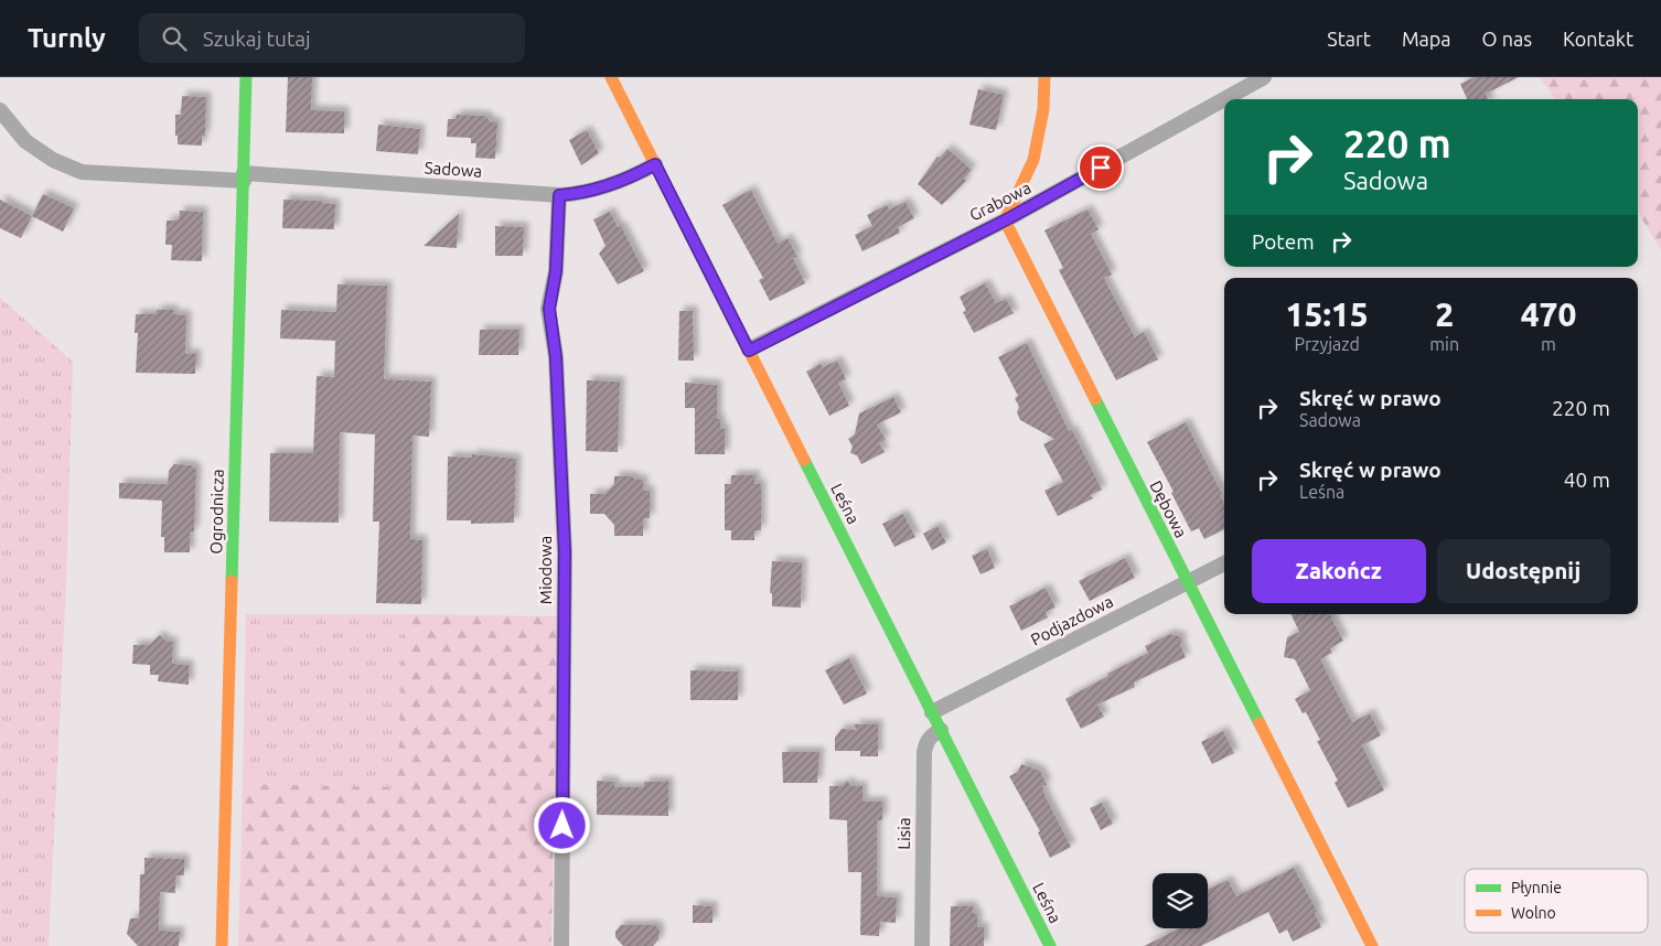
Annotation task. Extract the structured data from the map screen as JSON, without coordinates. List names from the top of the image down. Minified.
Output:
{"streets":{"street":["Sadowa","Grabowa","Leśna","Dębowa","Ogrodnicza","Miodowa","Podjazdowa","Lisia"]},"crossings":[["Sadowa","Leśna"],["Sadowa","Ogrodnicza"],["Sadowa","Miodowa"],["Grabowa","Leśna"],["Grabowa","Dębowa"],["Leśna","Podjazdowa"],["Leśna","Lisia"],["Dębowa","Podjazdowa"]],"legend":["Płynnie","Wolno"],"page":{"header":"Turnly","search":"Szukaj tutaj","nav":["Start","Mapa","O nas","Kontakt"],"turn":["220 m","Sadowa"],"then":"Potem","eta":["15:15","Przyjazd","2","min","470","m"],"list":[{"name":"Skręć w prawo","note":"Sadowa","value":"220 m"},{"name":"Skręć w prawo","note":"Leśna","value":"40 m"}],"buttons":["Zakończ","Udostępnij"]}}
